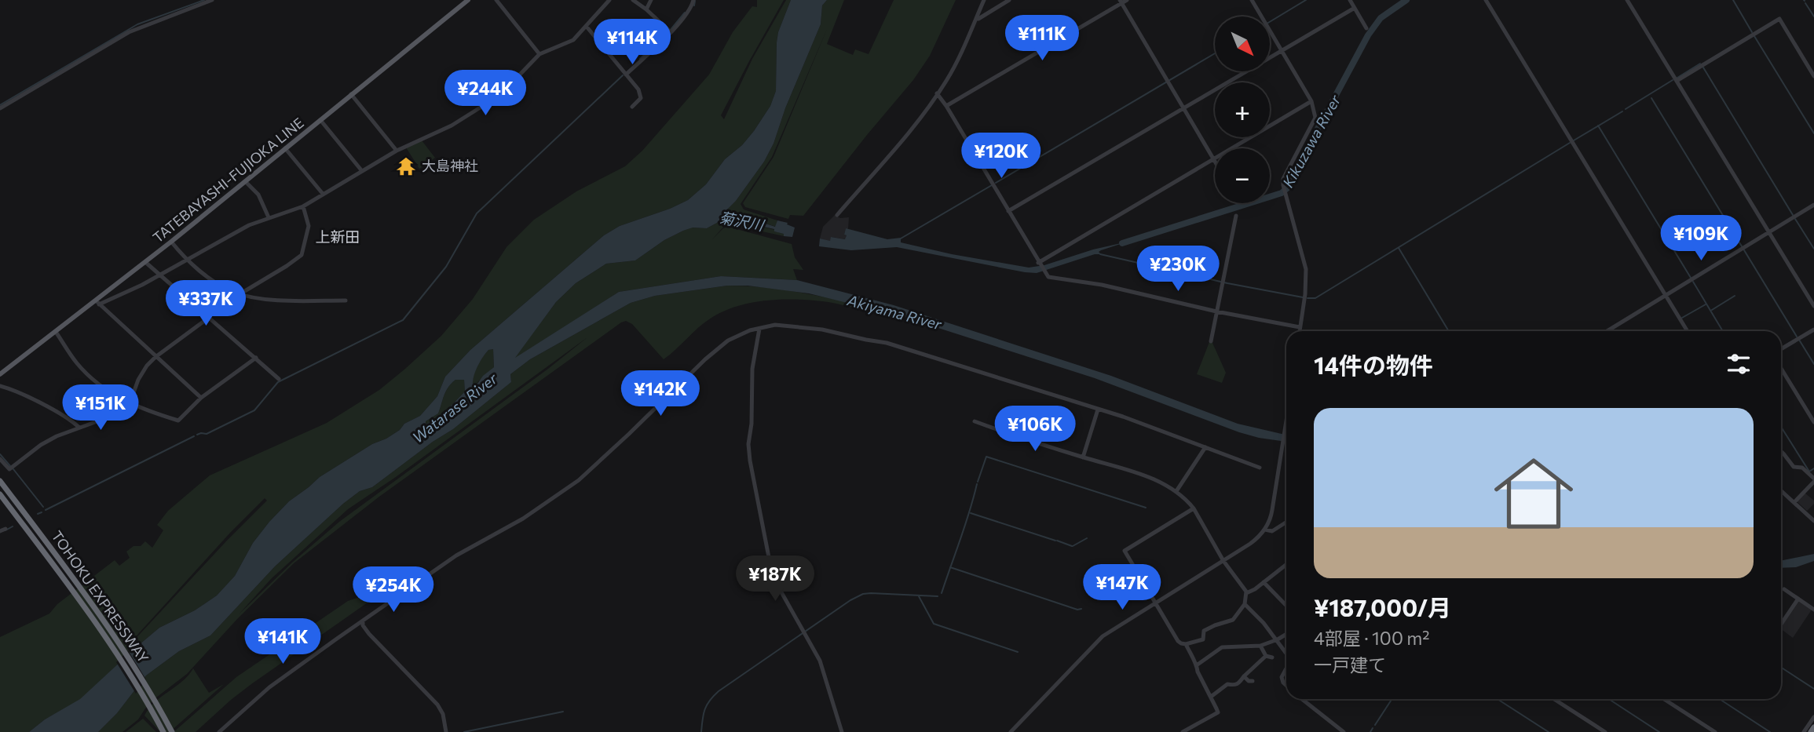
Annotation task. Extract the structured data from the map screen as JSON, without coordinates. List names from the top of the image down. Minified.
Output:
{"streets":{"highway":["TOHOKU EXPRESSWAY"],"main road":["TATEBAYASHI-FUJIOKA LINE"]},"districts":["上新田"],"water":["Kikuzawa River","菊沢川","Akiyama River","Watarase River"],"places":{"temple":["大島神社"]},"north":"bottom right","page":{"price":["¥111K","¥114K","¥244K","¥120K","¥109K","¥230K","¥337K","¥142K","¥151K","¥106K","¥187K","¥147K","¥254K","¥141K"],"map_buttons":["+","−"],"heading":"14件の物件","list":[{"name":"¥187,000/月","note":"4部屋 · 100 m² · 一戸建て"}]}}
